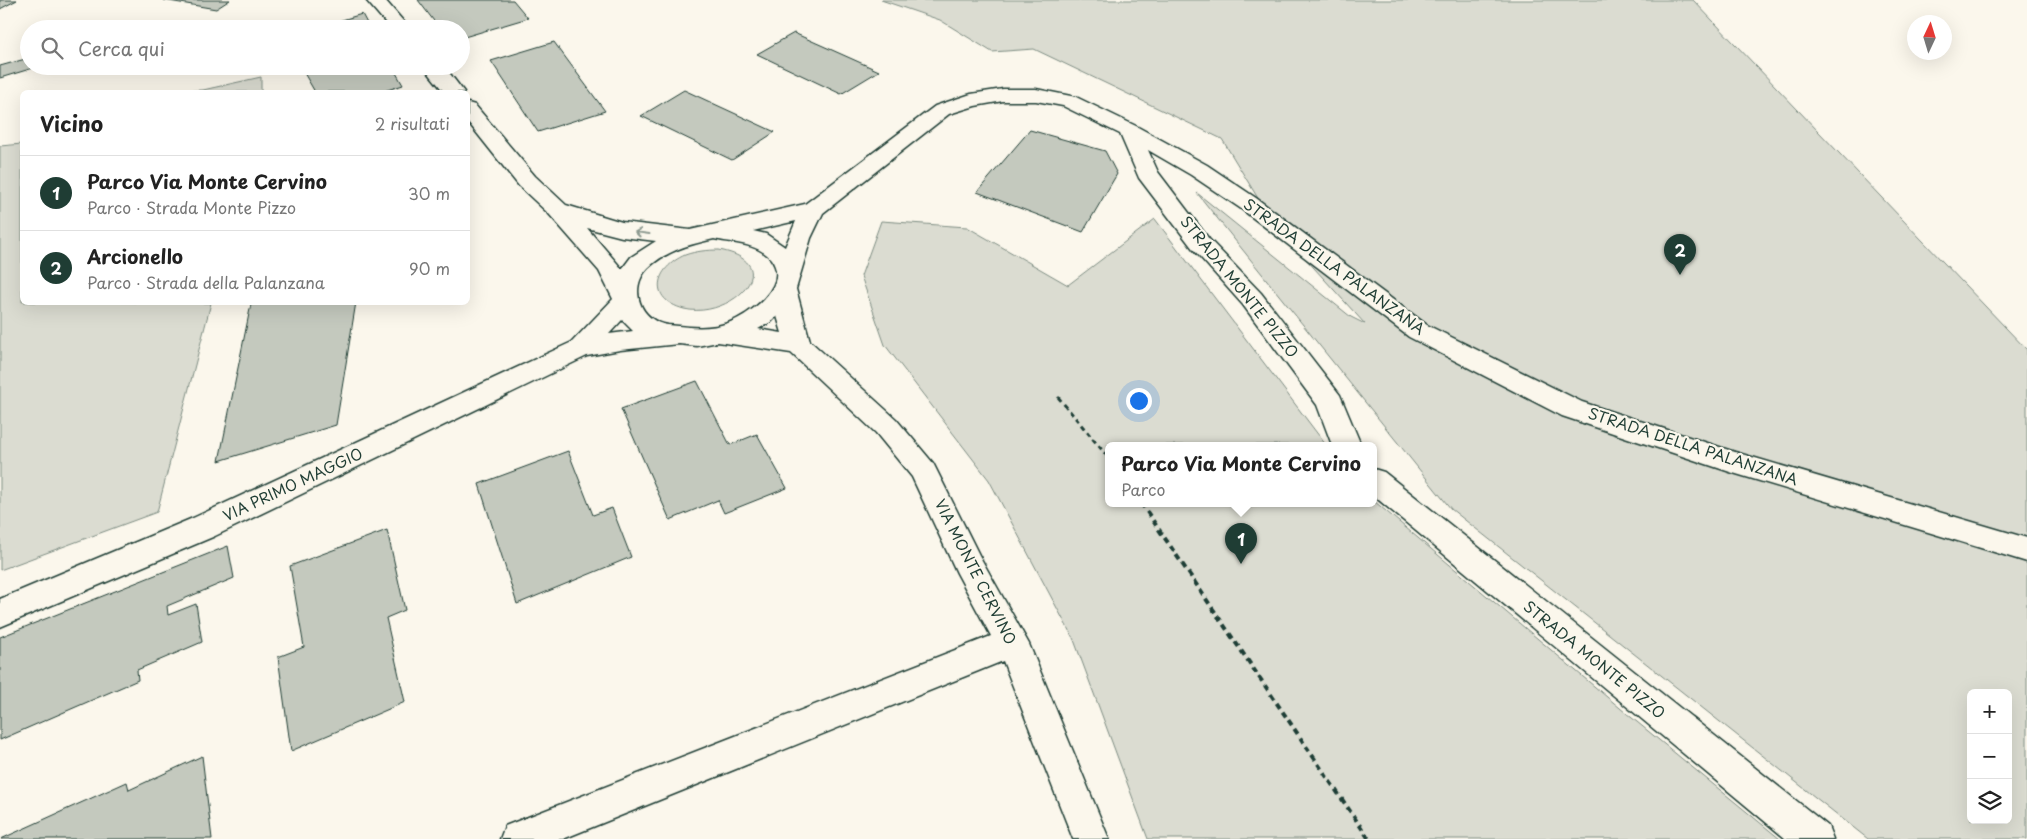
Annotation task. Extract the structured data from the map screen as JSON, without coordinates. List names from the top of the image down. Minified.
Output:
{"streets":{"street":["STRADA DELLA PALANZANA","STRADA MONTE PIZZO","VIA PRIMO MAGGIO","VIA MONTE CERVINO"]},"crossings":[["STRADA DELLA PALANZANA","STRADA MONTE PIZZO"],["STRADA DELLA PALANZANA","VIA PRIMO MAGGIO"],["STRADA DELLA PALANZANA","VIA MONTE CERVINO"],["VIA PRIMO MAGGIO","VIA MONTE CERVINO"]],"north":"top","page":{"search":"Cerca qui","heading":["Vicino","2 risultati"],"list":[{"mark":"1","name":"Parco Via Monte Cervino","note":"Parco · Strada Monte Pizzo","value":"30 m"},{"mark":"2","name":"Arcionello","note":"Parco · Strada della Palanzana","value":"90 m"}],"pins":["2","1"],"popup":["Parco Via Monte Cervino","Parco"],"map_buttons":["+","−"]}}
